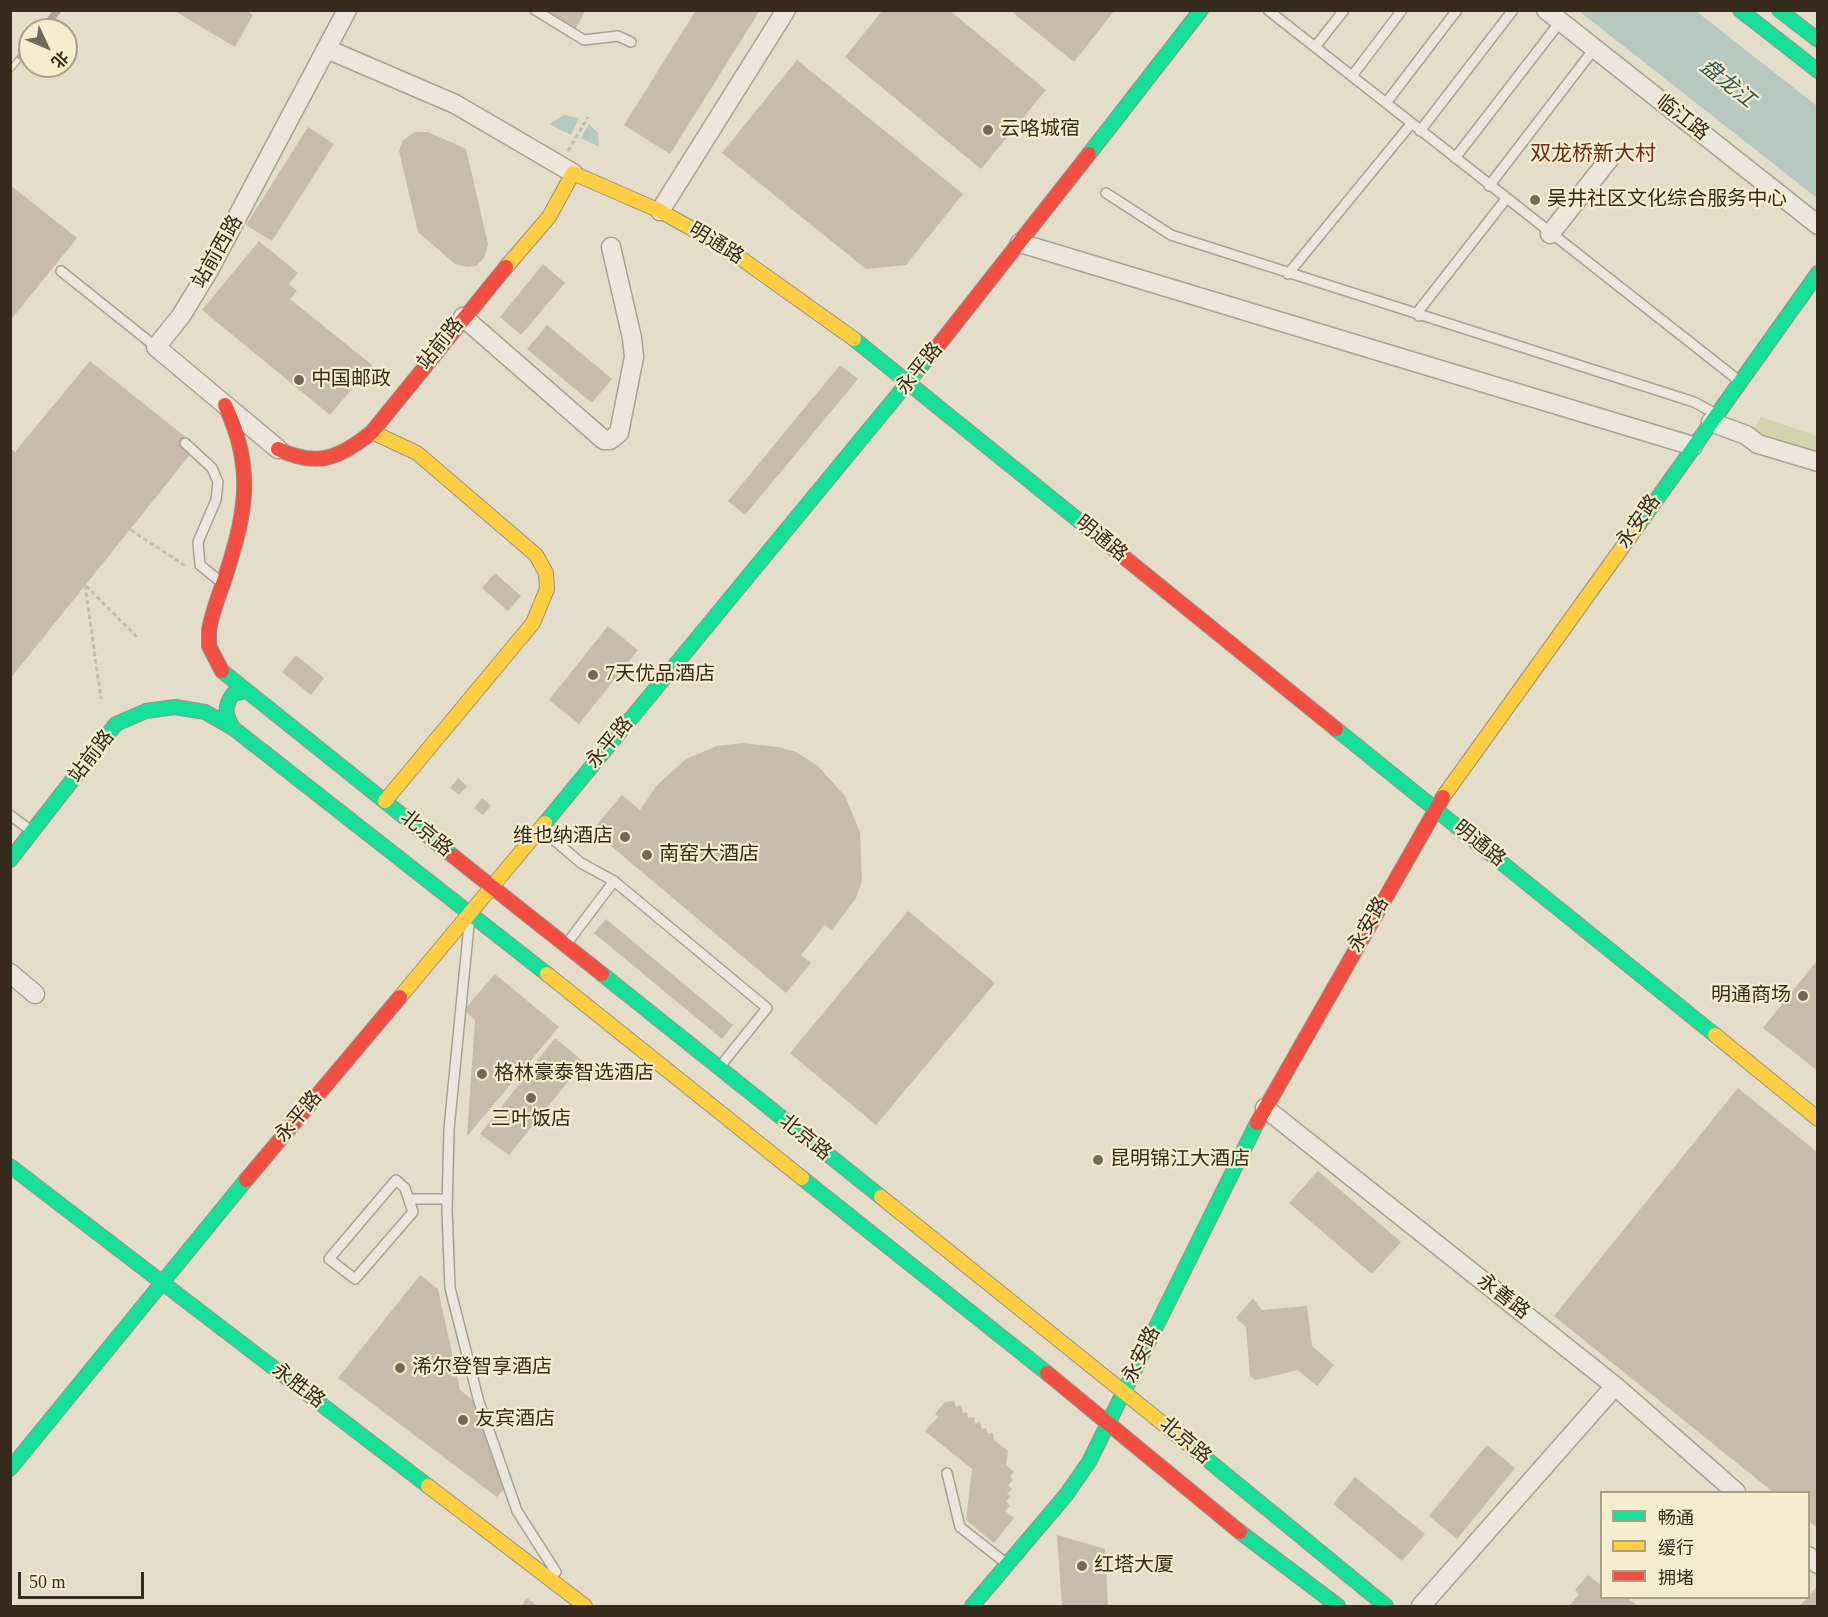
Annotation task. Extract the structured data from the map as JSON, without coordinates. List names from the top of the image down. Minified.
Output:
{"streets":{"street":["临江路","明通路","站前西路","站前路","永平路","永安路","北京路","永善路","永胜路"]},"crossings":[["明通路","站前西路"],["明通路","站前路"],["明通路","永平路"],["明通路","永安路"],["站前路","北京路"],["永平路","北京路"],["永平路","永胜路"],["永安路","北京路"],["永安路","永善路"]],"districts":["双龙桥新大村"],"water":["盘龙江"],"places":["云咯城宿","吴井社区文化综合服务中心","中国邮政","7天优品酒店","维也纳酒店","南窑大酒店","明通商场","格林豪泰智选酒店","三叶饭店","昆明锦江大酒店","浠尔登智享酒店","友宾酒店","红塔大厦"],"legend":["畅通","缓行","拥堵"],"scale_bar":"50 m","north":"bottom right"}
